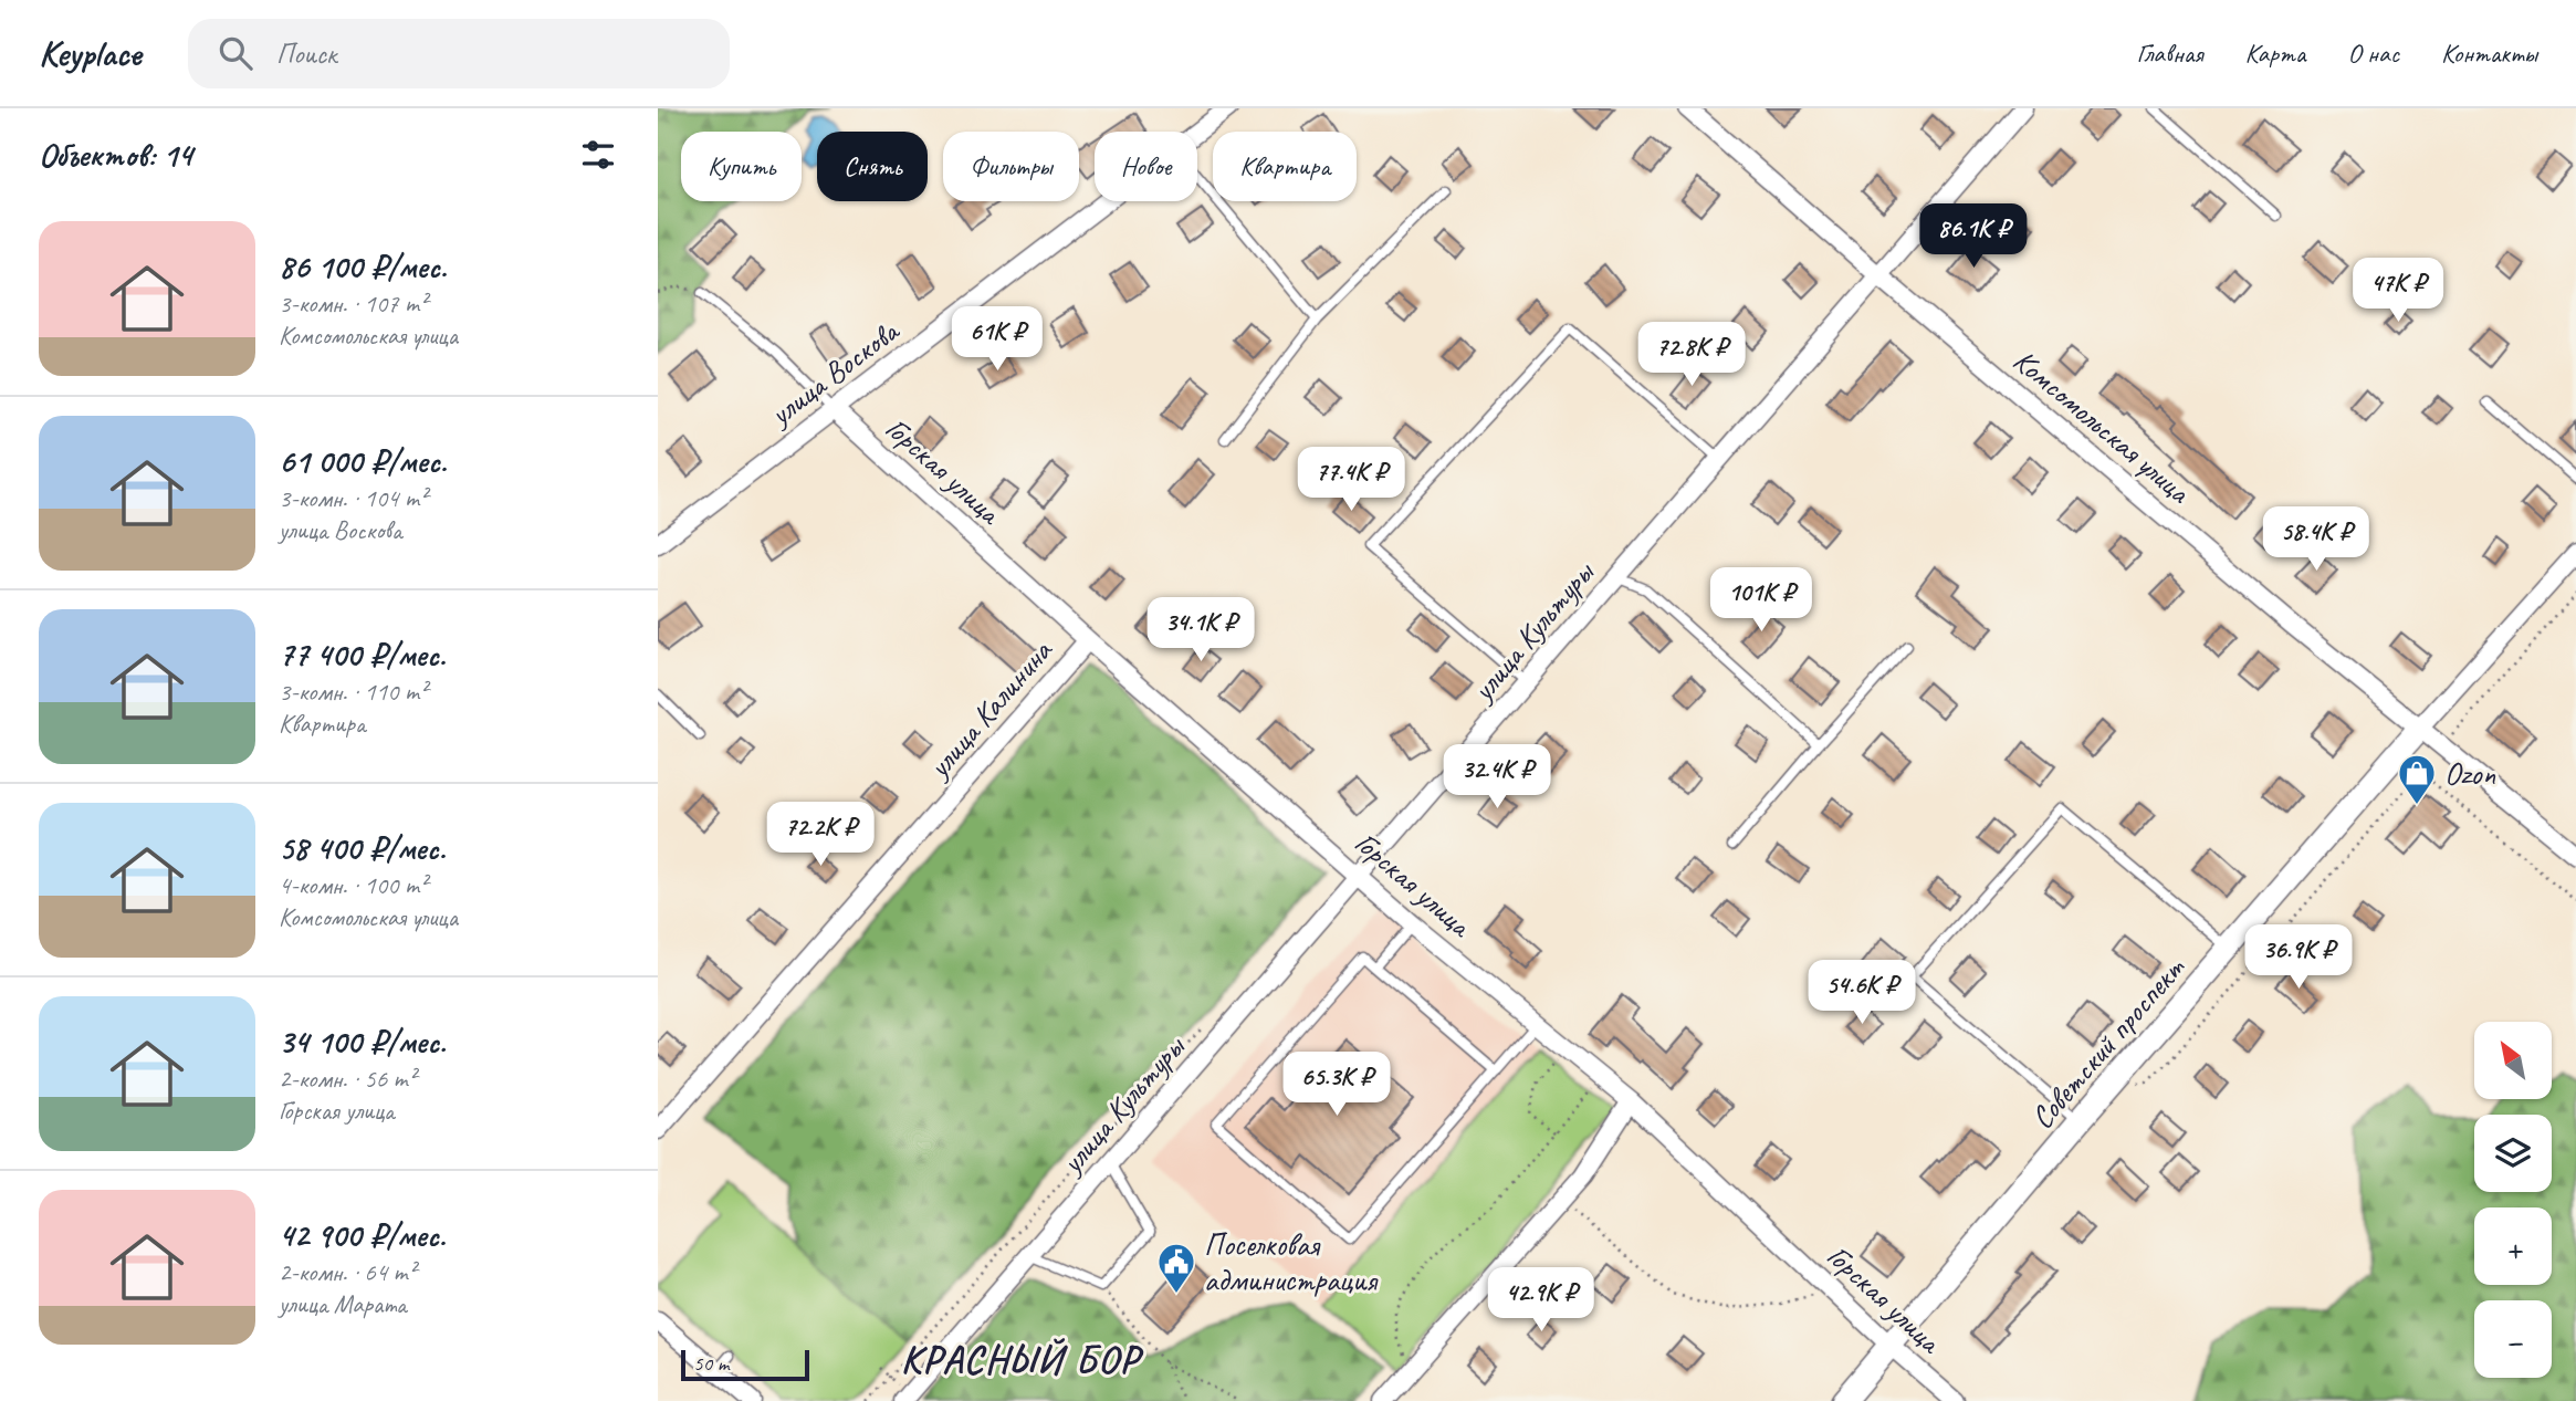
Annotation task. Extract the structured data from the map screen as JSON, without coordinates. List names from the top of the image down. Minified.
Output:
{"streets":{"street":["улица Воскова","Комсомольская улица","Горская улица","улица Культуры","улица Калинина","Советский проспект"]},"crossings":[["улица Воскова","Горская улица"],["Комсомольская улица","улица Культуры"],["Комсомольская улица","Советский проспект"],["Горская улица","улица Культуры"],["Горская улица","улица Калинина"],["Горская улица","Советский проспект"]],"districts":["КРАСНЫЙ БОР"],"places":{"shop":["Ozon"],"public building":["Поселковая администрация"]},"scale_bar":"50 m","north":"top left","page":{"header":"Keyplace","search":"Поиск","nav":["Главная","Карта","О нас","Контакты"],"heading":"Объектов: 14","chip":["Купить","Снять","Фильтры","Новое","Квартира"],"list":[{"name":"86 100 ₽/мес.","note":"3-комн. · 107 m² · Комсомольская улица"},{"name":"61 000 ₽/мес.","note":"3-комн. · 104 m² · улица Воскова"},{"name":"77 400 ₽/мес.","note":"3-комн. · 110 m² · Квартира"},{"name":"58 400 ₽/мес.","note":"4-комн. · 100 m² · Комсомольская улица"},{"name":"34 100 ₽/мес.","note":"2-комн. · 56 m² · Горская улица"},{"name":"42 900 ₽/мес.","note":"2-комн. · 64 m² · улица Марата"}],"price":["86.1K ₽","47K ₽","61K ₽","72.8K ₽","77.4K ₽","58.4K ₽","101K ₽","34.1K ₽","32.4K ₽","72.2K ₽","36.9K ₽","54.6K ₽","65.3K ₽","42.9K ₽"],"map_buttons":["+","−"],"scale":"50 m"}}
